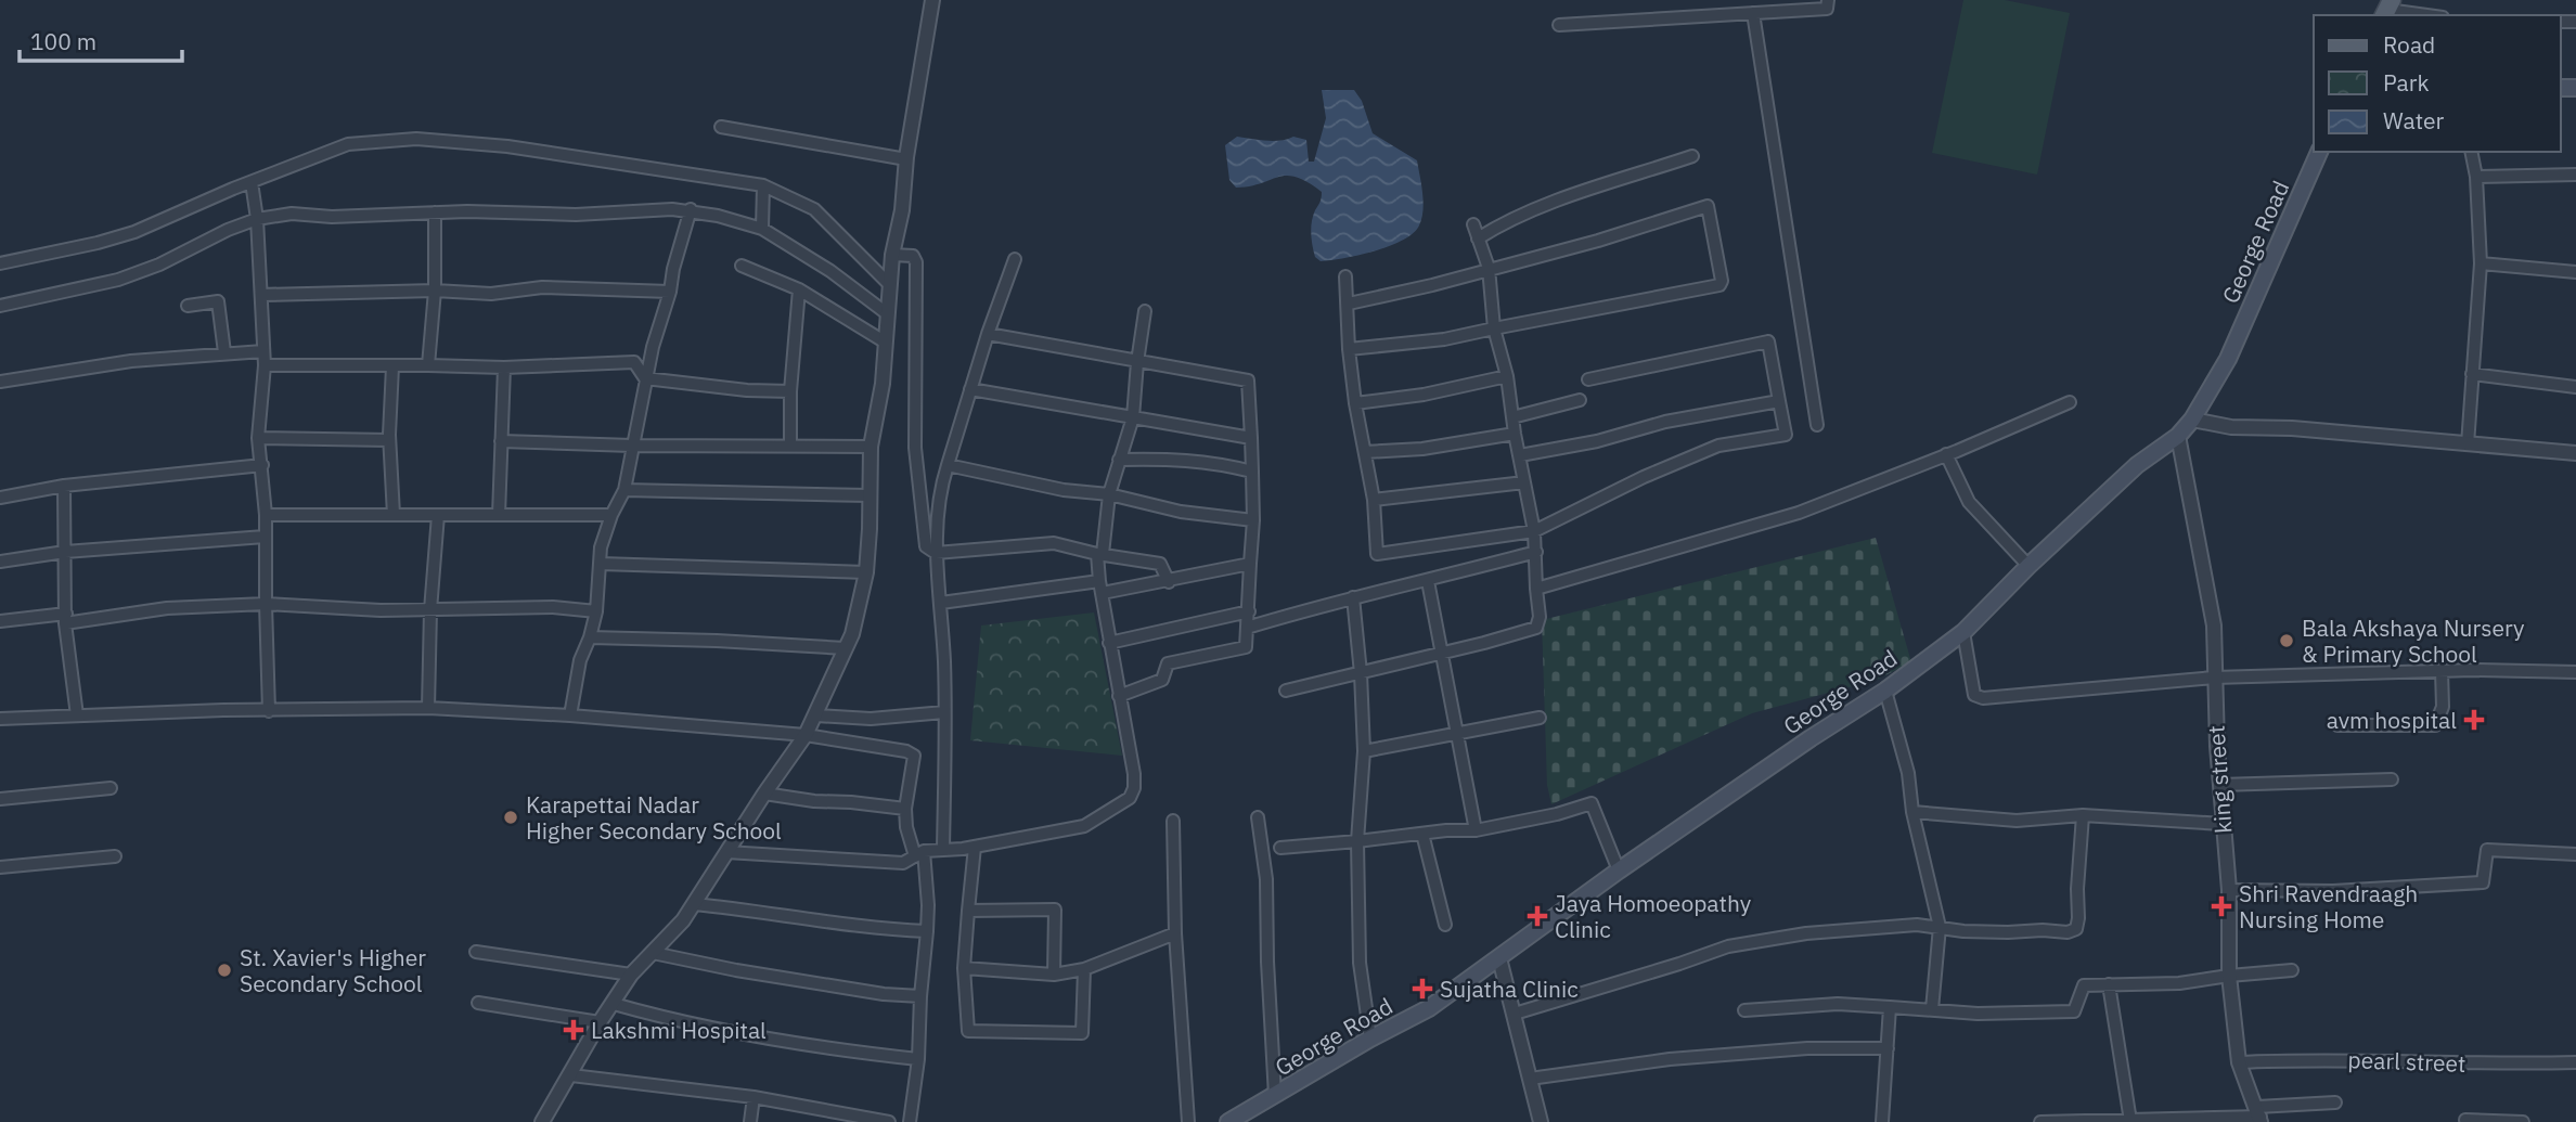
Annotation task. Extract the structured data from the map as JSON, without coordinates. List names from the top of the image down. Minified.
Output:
{"streets":{"main road":["George Road"],"street":["king street","pearl street"]},"crossings":[["George Road","king street"],["king street","pearl street"]],"places":{"other":["Bala Akshaya Nursery & Primary School","Karapettai Nadar Higher Secondary School","St. Xavier's Higher Secondary School"],"health":["avm hospital","Shri Ravendraagh Nursing Home","Jaya Homoeopathy Clinic","Sujatha Clinic","Lakshmi Hospital"]},"legend":["Road","Park","Water"],"scale_bar":"100 m"}
